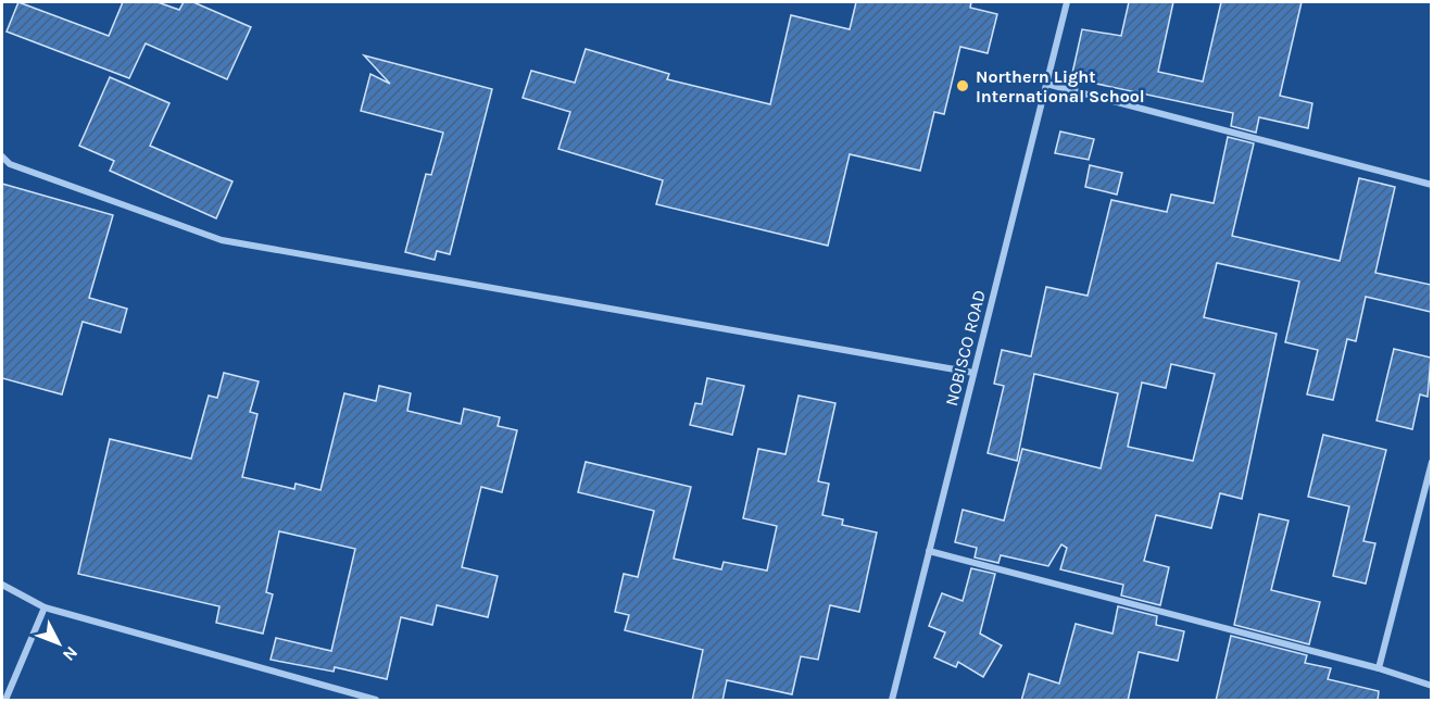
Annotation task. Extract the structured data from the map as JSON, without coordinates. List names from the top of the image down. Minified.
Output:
{"streets":{"street":["NOBISCO ROAD"]},"places":["Northern Light International School"],"north":"bottom right"}
